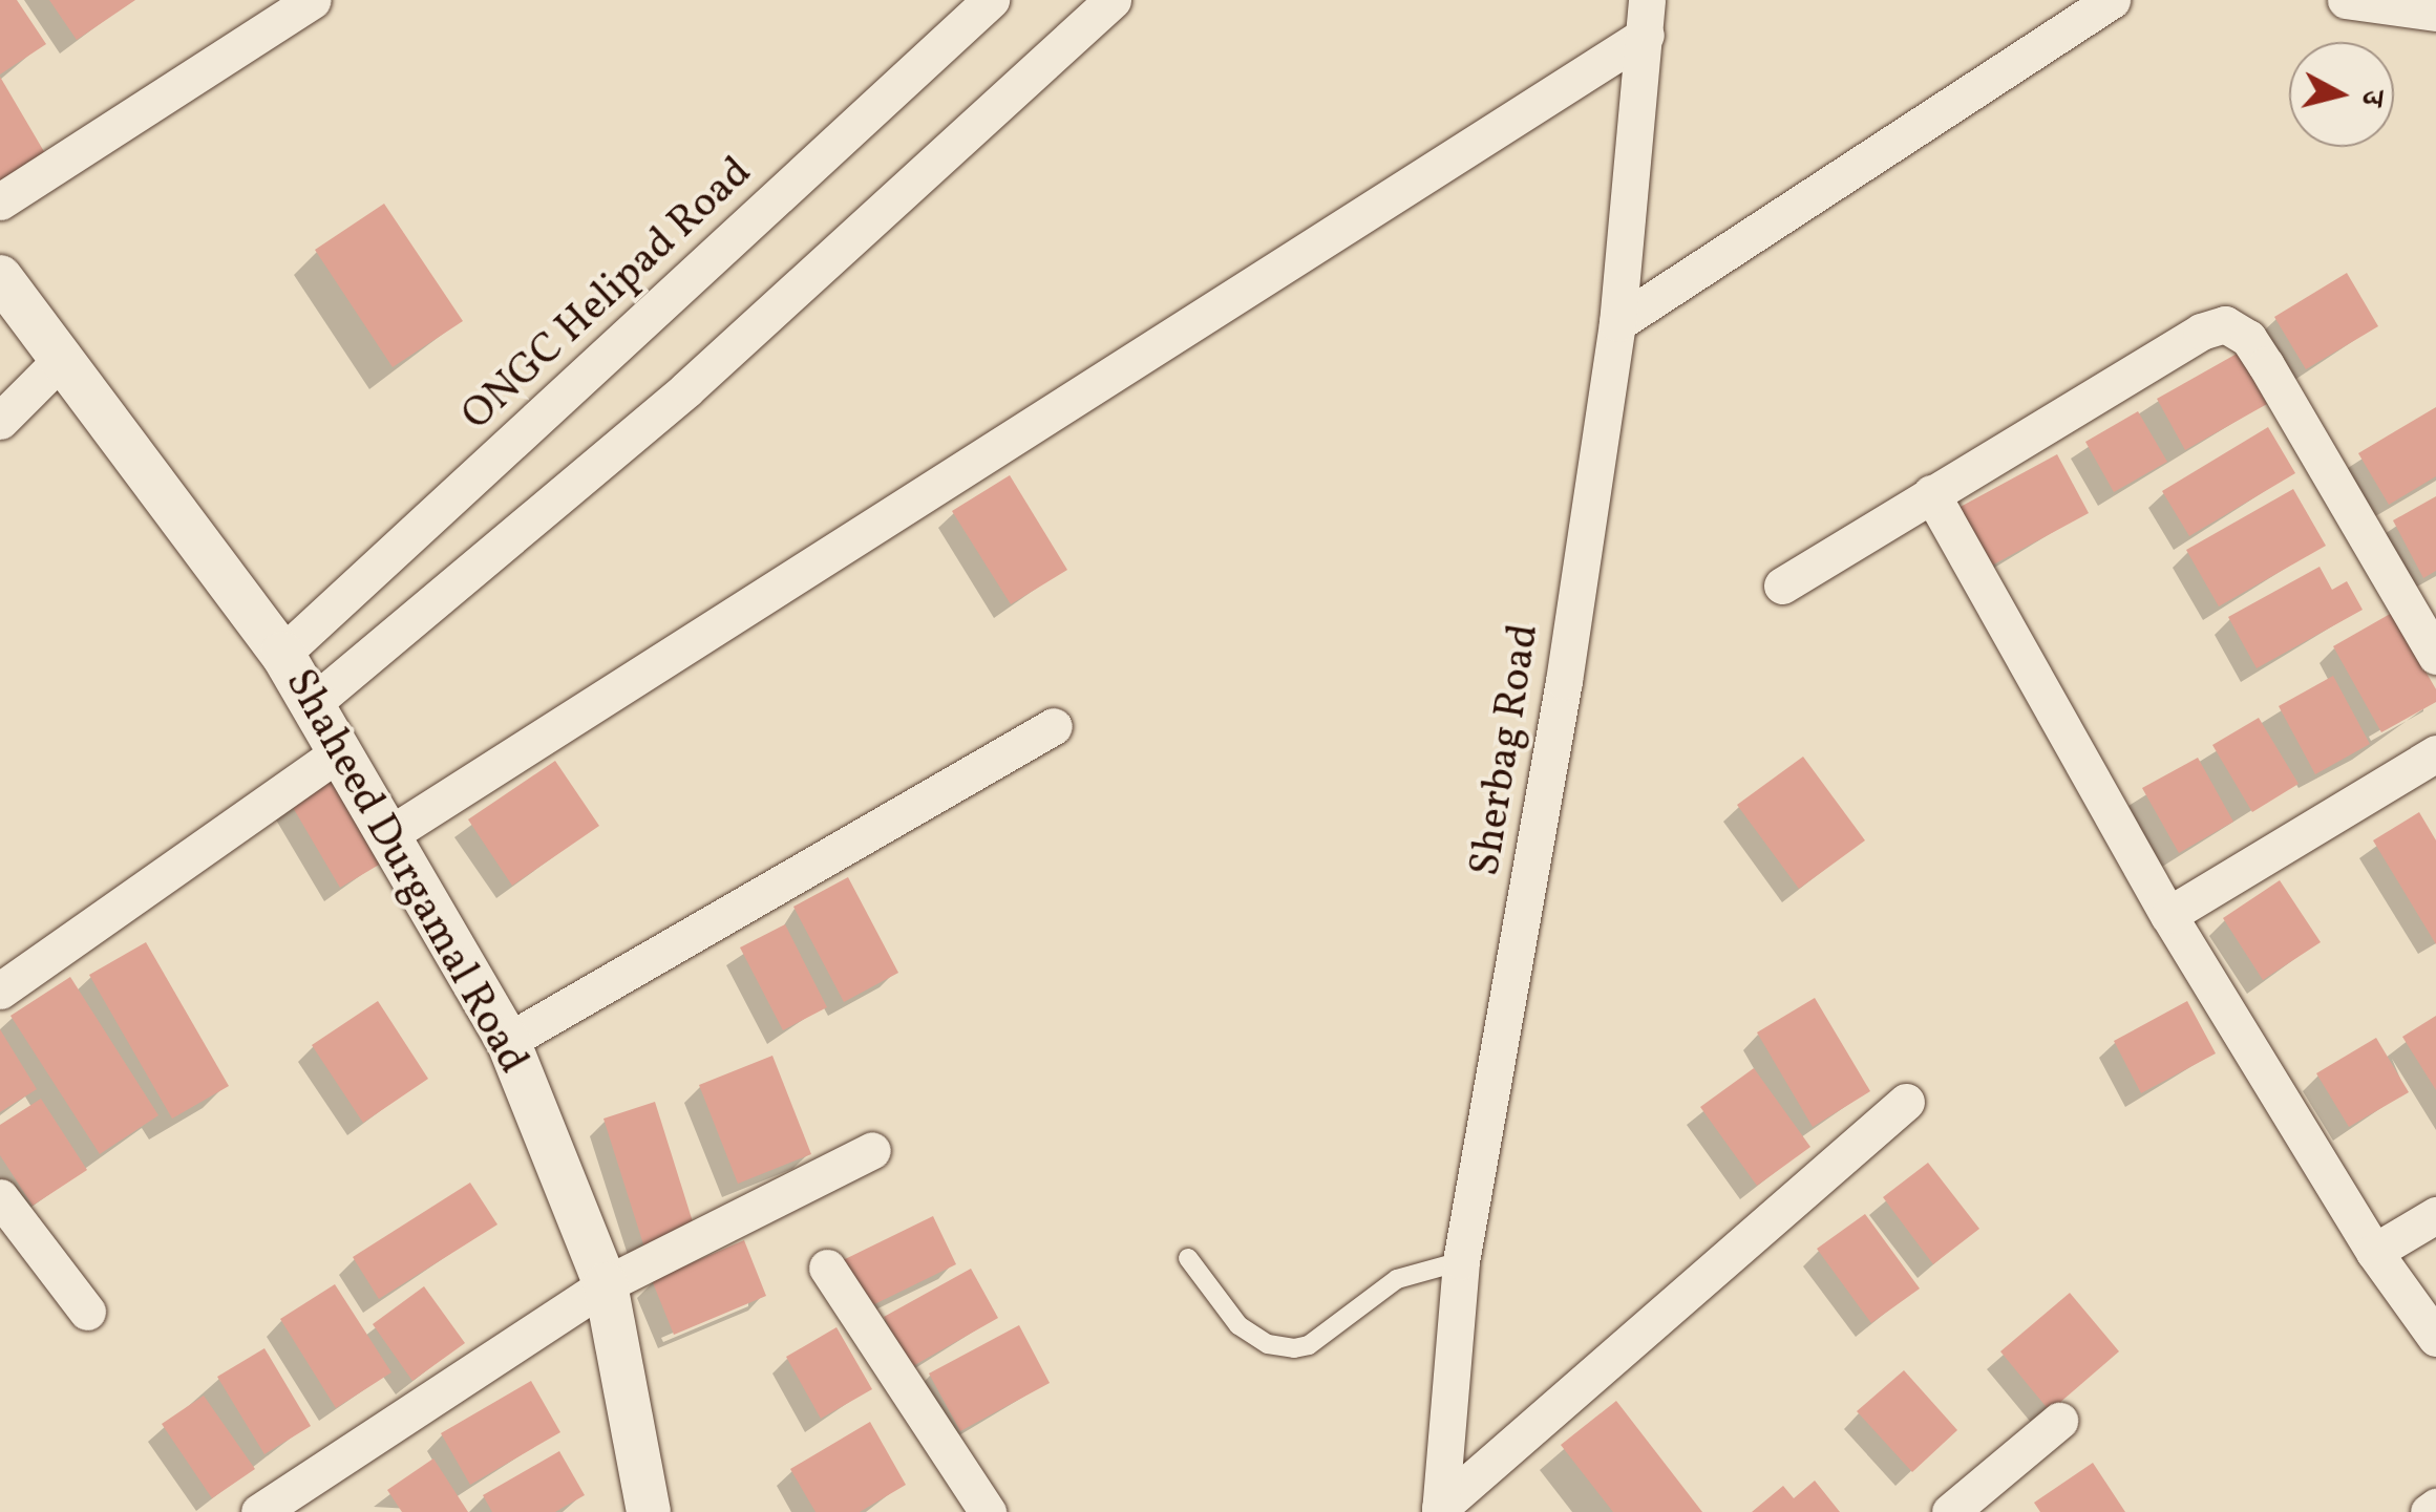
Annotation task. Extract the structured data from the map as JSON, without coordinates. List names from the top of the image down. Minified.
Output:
{"streets":{"street":["ONGC Helipad Road","Sherbag Road","Shaheed Durgamal Road"]},"crossings":[["ONGC Helipad Road","Shaheed Durgamal Road"]],"north":"right"}
